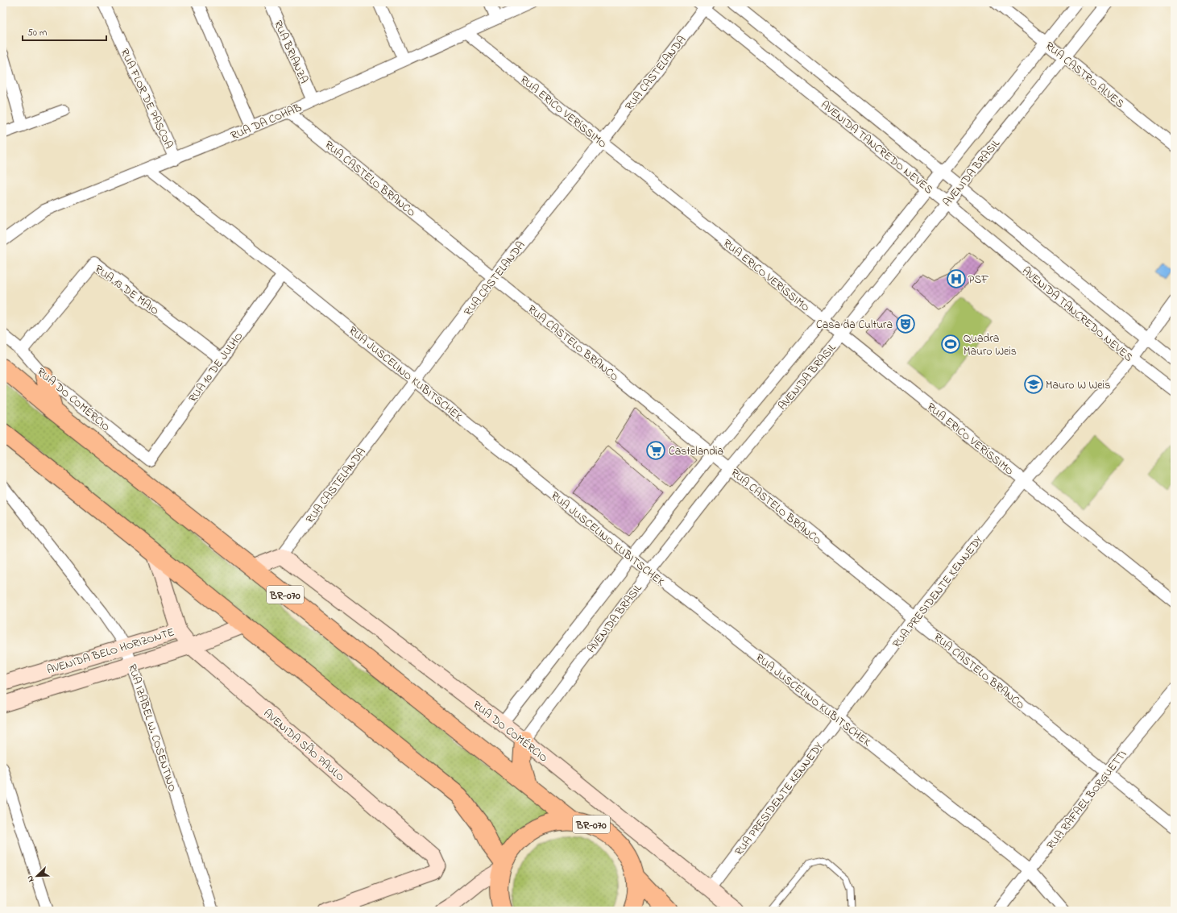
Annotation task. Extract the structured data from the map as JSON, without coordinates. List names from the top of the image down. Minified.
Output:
{"streets":{"highway":["BR-070"],"street":["RUA BRIANZA","RUA CASTELANDA","RUA CASTRO ALVES","RUA FLOR DE PASCOA","RUA ERICO VERÍSSIMO","RUA DA COHAB","AVENIDA TANCREDO NEVES","AVENIDA BRASIL","RUA CASTELO BRANCO","RUA 13 DE MAIO","RUA 10 DE JULHO","RUA JUSCELINO KUBITSCHEK","RUA DO COMÉRCIO","RUA PRESIDENTE KENNEDY","AVENIDA BELO HORIZONTE","RUA IZABEL W. COSENTINO","AVENIDA SÃO PAULO","RUA RAFAEL BORGUETTI"]},"crossings":[["RUA BRIANZA","RUA DA COHAB"],["RUA CASTELANDA","RUA ERICO VERÍSSIMO"],["RUA CASTELANDA","AVENIDA TANCREDO NEVES"],["RUA CASTELANDA","RUA CASTELO BRANCO"],["RUA CASTELANDA","RUA JUSCELINO KUBITSCHEK"],["RUA CASTELANDA","RUA DO COMÉRCIO"],["RUA CASTRO ALVES","AVENIDA BRASIL"],["RUA FLOR DE PASCOA","RUA DA COHAB"],["RUA ERICO VERÍSSIMO","RUA DA COHAB"],["RUA ERICO VERÍSSIMO","AVENIDA BRASIL"],["RUA ERICO VERÍSSIMO","RUA PRESIDENTE KENNEDY"],["RUA DA COHAB","RUA CASTELO BRANCO"],["RUA DA COHAB","RUA JUSCELINO KUBITSCHEK"],["AVENIDA TANCREDO NEVES","AVENIDA BRASIL"],["AVENIDA TANCREDO NEVES","RUA PRESIDENTE KENNEDY"],["AVENIDA BRASIL","RUA CASTELO BRANCO"],["AVENIDA BRASIL","RUA JUSCELINO KUBITSCHEK"],["AVENIDA BRASIL","RUA DO COMÉRCIO"],["RUA CASTELO BRANCO","RUA PRESIDENTE KENNEDY"],["RUA CASTELO BRANCO","RUA RAFAEL BORGUETTI"],["RUA 13 DE MAIO","RUA 10 DE JULHO"],["RUA 13 DE MAIO","RUA DO COMÉRCIO"],["RUA 10 DE JULHO","RUA JUSCELINO KUBITSCHEK"],["RUA 10 DE JULHO","RUA DO COMÉRCIO"],["RUA JUSCELINO KUBITSCHEK","RUA PRESIDENTE KENNEDY"],["RUA JUSCELINO KUBITSCHEK","RUA RAFAEL BORGUETTI"],["RUA DO COMÉRCIO","RUA PRESIDENTE KENNEDY"],["AVENIDA BELO HORIZONTE","RUA IZABEL W. COSENTINO"],["AVENIDA BELO HORIZONTE","AVENIDA SÃO PAULO"]],"places":{"hospital":["PSF"],"theatre":["Casa da Cultura"],"sports":["Quadra Mauro Weis"],"school or university":["Mauro W Weis"],"supermarket":["Castelandia"]},"scale_bar":"50 m","north":"bottom left"}
